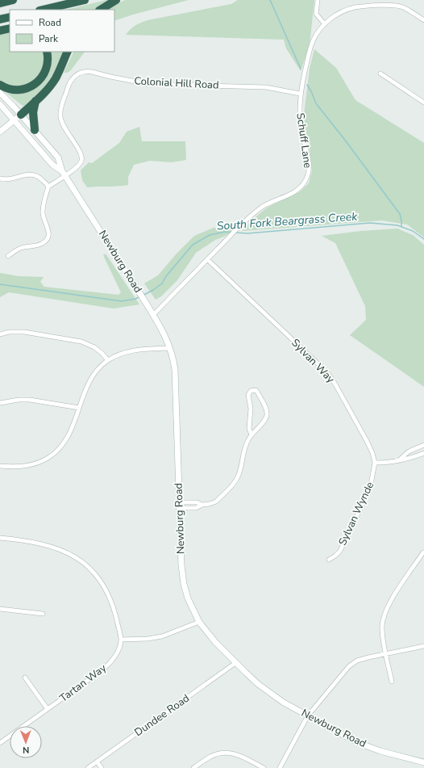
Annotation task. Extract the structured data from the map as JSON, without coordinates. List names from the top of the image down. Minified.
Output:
{"streets":{"main road":["Newburg Road"],"street":["Colonial Hill Road","Schuff Lane","Sylvan Way","Sylvan Wynde","Tartan Way","Dundee Road"]},"crossings":[["Colonial Hill Road","Schuff Lane"],["Colonial Hill Road","Newburg Road"],["Schuff Lane","Newburg Road"],["Schuff Lane","Sylvan Way"],["Newburg Road","Dundee Road"],["Sylvan Way","Sylvan Wynde"]],"water":["South Fork Beargrass Creek"],"legend":["Road","Park"],"north":"bottom"}
